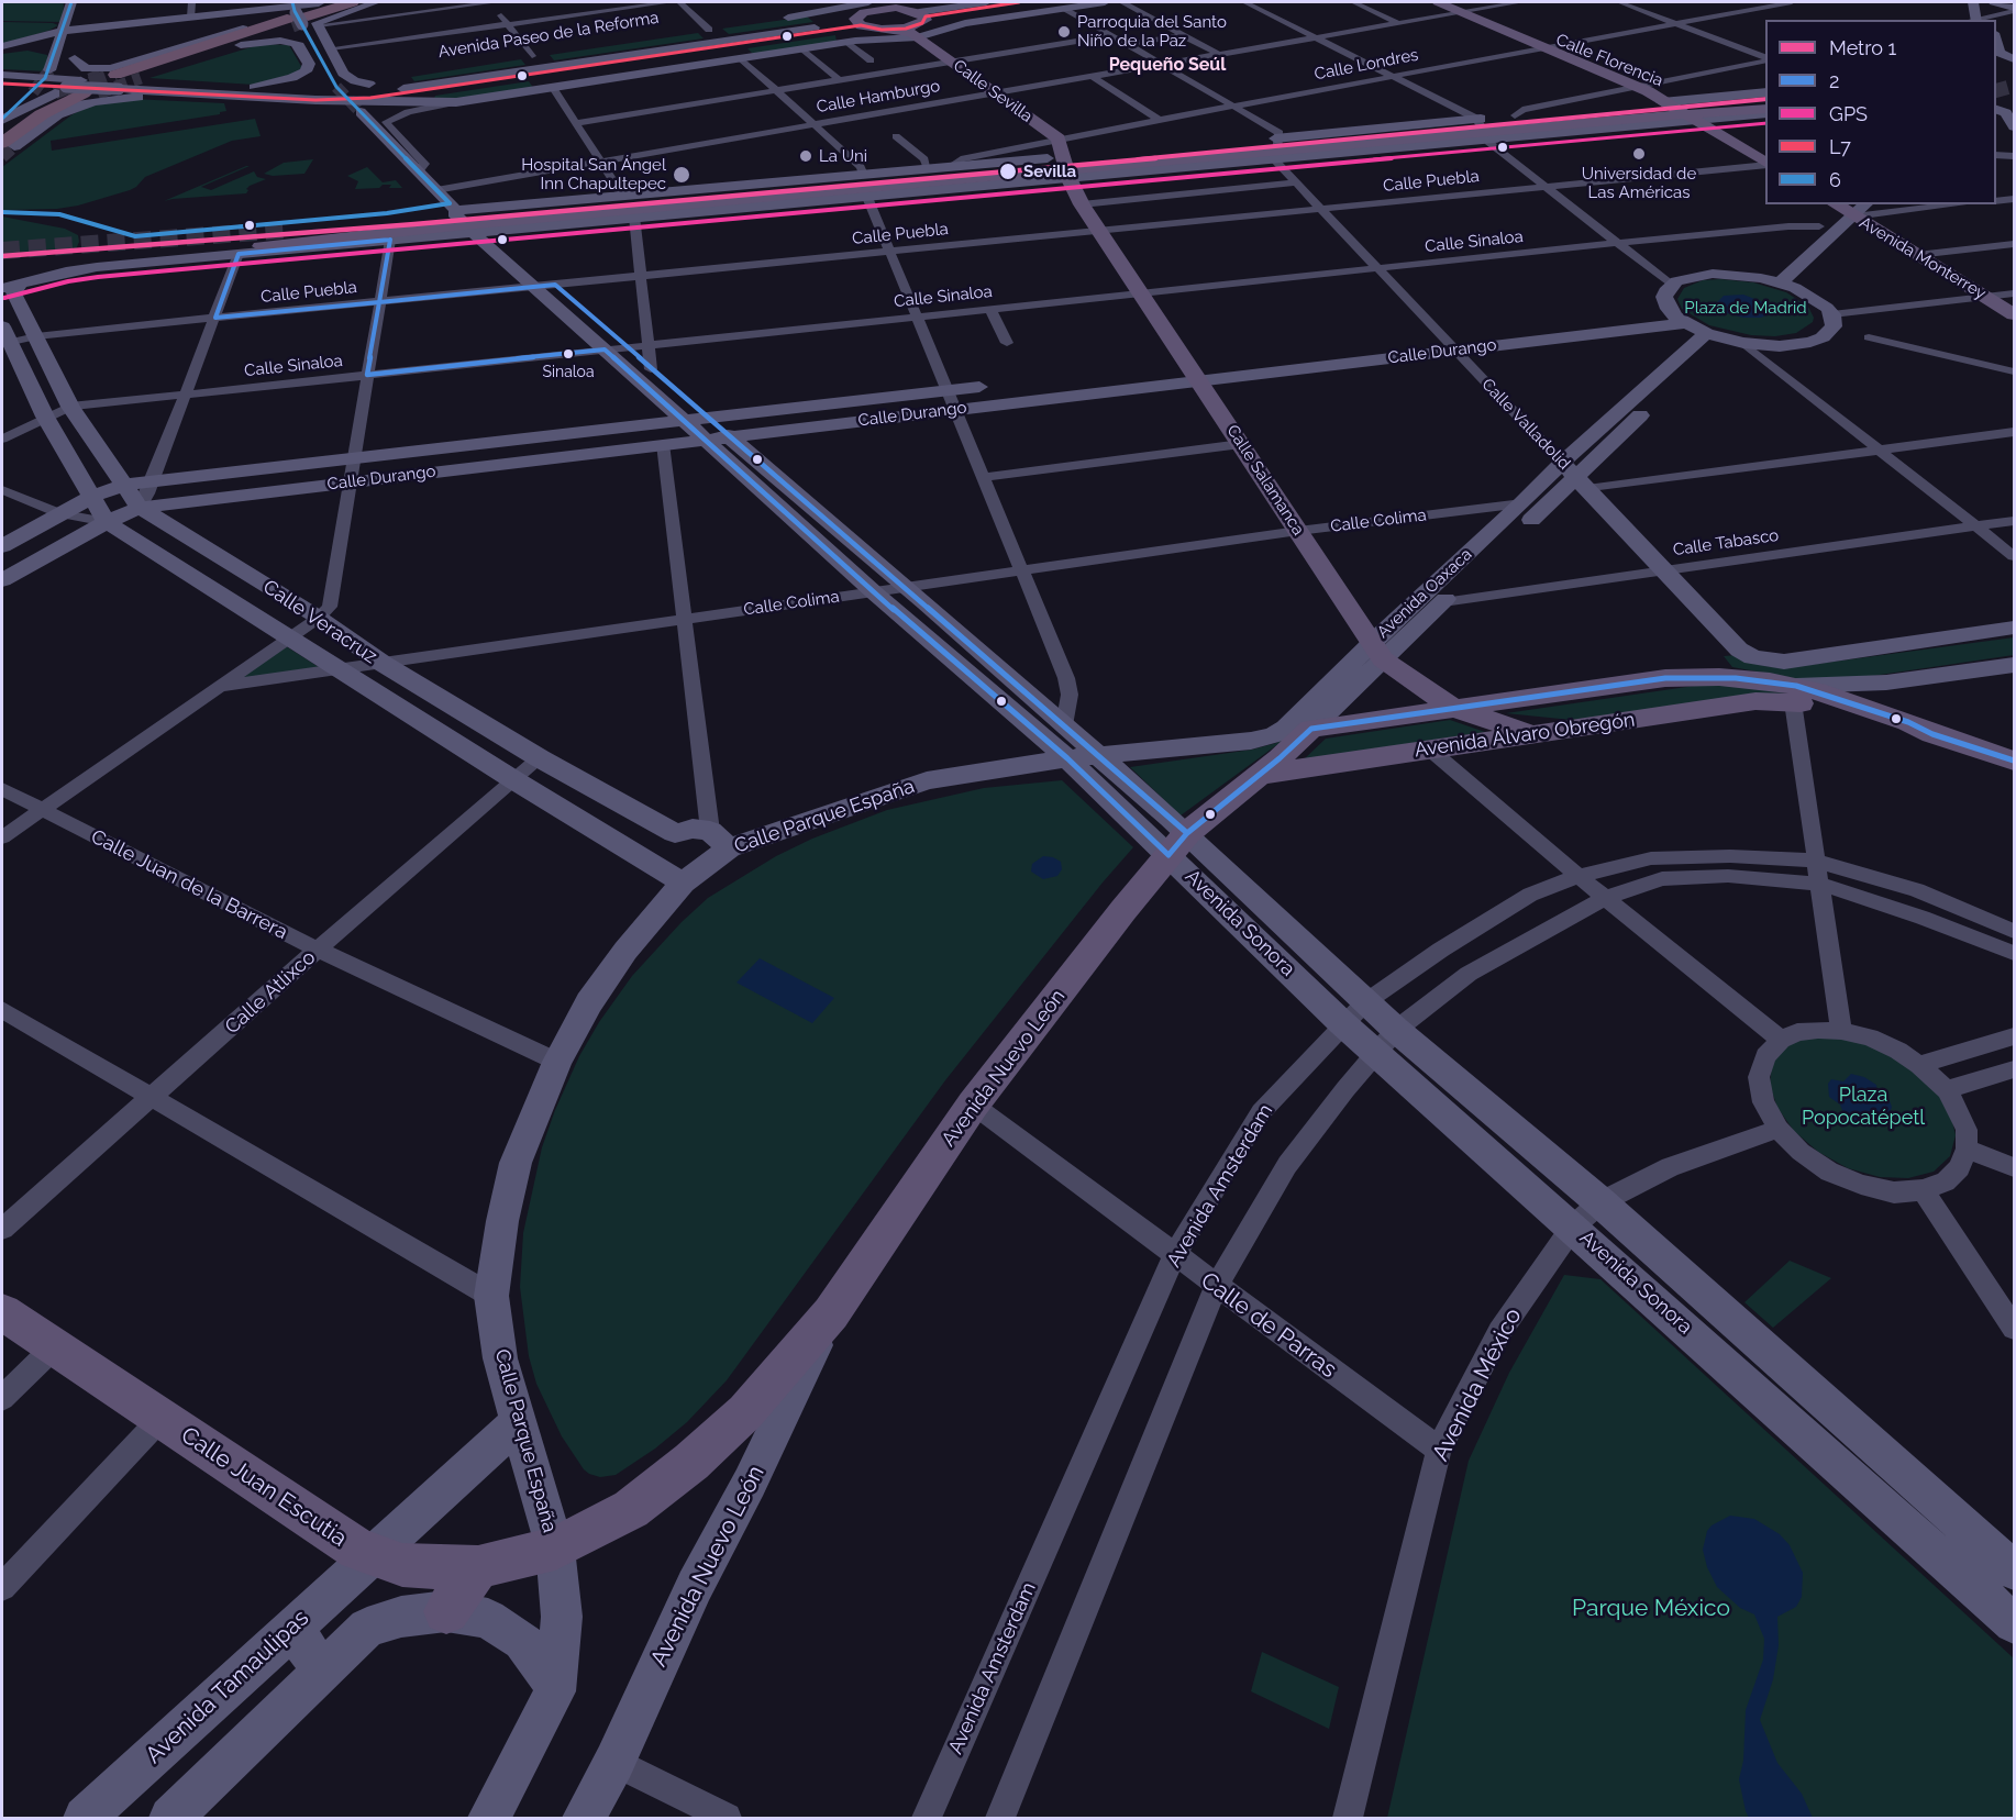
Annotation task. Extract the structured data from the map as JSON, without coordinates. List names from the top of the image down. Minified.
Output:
{"streets":{"main road":["Avenida Paseo de la Reforma","Calle Florencia","Calle Sevilla","Avenida Monterrey","Calle Durango","Calle Valladolid","Calle Salamanca","Avenida Oaxaca","Calle Veracruz","Avenida Álvaro Obregón","Calle Parque España","Avenida Sonora","Avenida Nuevo León","Calle Juan Escutia","Avenida Tamaulipas"],"street":["Calle Londres","Calle Hamburgo","Calle Puebla","Calle Sinaloa","Calle Colima","Calle Tabasco","Calle Juan de la Barrera","Calle Atlixco","Avenida Amsterdam","Calle de Parras","Avenida México"]},"crossings":[["Avenida Paseo de la Reforma","Calle Sevilla"],["Calle Florencia","Calle Londres"],["Calle Florencia","Calle Hamburgo"],["Calle Londres","Calle Sevilla"],["Calle Londres","Calle Valladolid"],["Calle Sevilla","Calle Hamburgo"],["Calle Puebla","Calle Valladolid"],["Calle Puebla","Calle Salamanca"],["Calle Puebla","Calle Veracruz"],["Calle Puebla","Avenida Sonora"],["Calle Sinaloa","Calle Valladolid"],["Calle Sinaloa","Calle Salamanca"],["Calle Sinaloa","Calle Veracruz"],["Calle Sinaloa","Avenida Sonora"],["Calle Durango","Calle Valladolid"],["Calle Durango","Calle Salamanca"],["Calle Durango","Calle Veracruz"],["Calle Durango","Avenida Sonora"],["Calle Valladolid","Calle Tabasco"],["Calle Valladolid","Avenida Oaxaca"],["Calle Salamanca","Calle Colima"],["Calle Salamanca","Avenida Oaxaca"],["Calle Salamanca","Avenida Álvaro Obregón"],["Calle Colima","Avenida Oaxaca"],["Calle Colima","Calle Veracruz"],["Calle Colima","Avenida Sonora"],["Calle Tabasco","Avenida Oaxaca"],["Avenida Oaxaca","Avenida Álvaro Obregón"],["Avenida Oaxaca","Calle Parque España"],["Avenida Oaxaca","Avenida Sonora"],["Avenida Oaxaca","Avenida Nuevo León"],["Calle Veracruz","Calle Parque España"],["Calle Veracruz","Calle Atlixco"],["Calle Parque España","Calle Juan de la Barrera"],["Calle Parque España","Avenida Sonora"],["Calle Parque España","Avenida Nuevo León"],["Calle Parque España","Calle Juan Escutia"],["Calle Parque España","Avenida Tamaulipas"],["Calle Juan de la Barrera","Calle Atlixco"],["Avenida Sonora","Avenida Nuevo León"],["Avenida Sonora","Avenida Amsterdam"],["Avenida Sonora","Avenida México"],["Avenida Nuevo León","Calle de Parras"],["Avenida Nuevo León","Calle Juan Escutia"],["Avenida Amsterdam","Calle de Parras"],["Calle de Parras","Avenida México"],["Calle Juan Escutia","Avenida Tamaulipas"]],"districts":["Pequeño Seúl"],"parks":["Plaza de Madrid","Plaza Popocatépetl","Parque México"],"places":["Parroquia del Santo Niño de la Paz","Universidad de Las Américas","La Uni","Sevilla","Hospital San Ángel Inn Chapultepec","Sinaloa"],"lines":["transit line L7","transit line 6","metro line 1","transit line GPS","transit line 2"],"legend":["Metro 1","2","GPS","L7","6"]}
